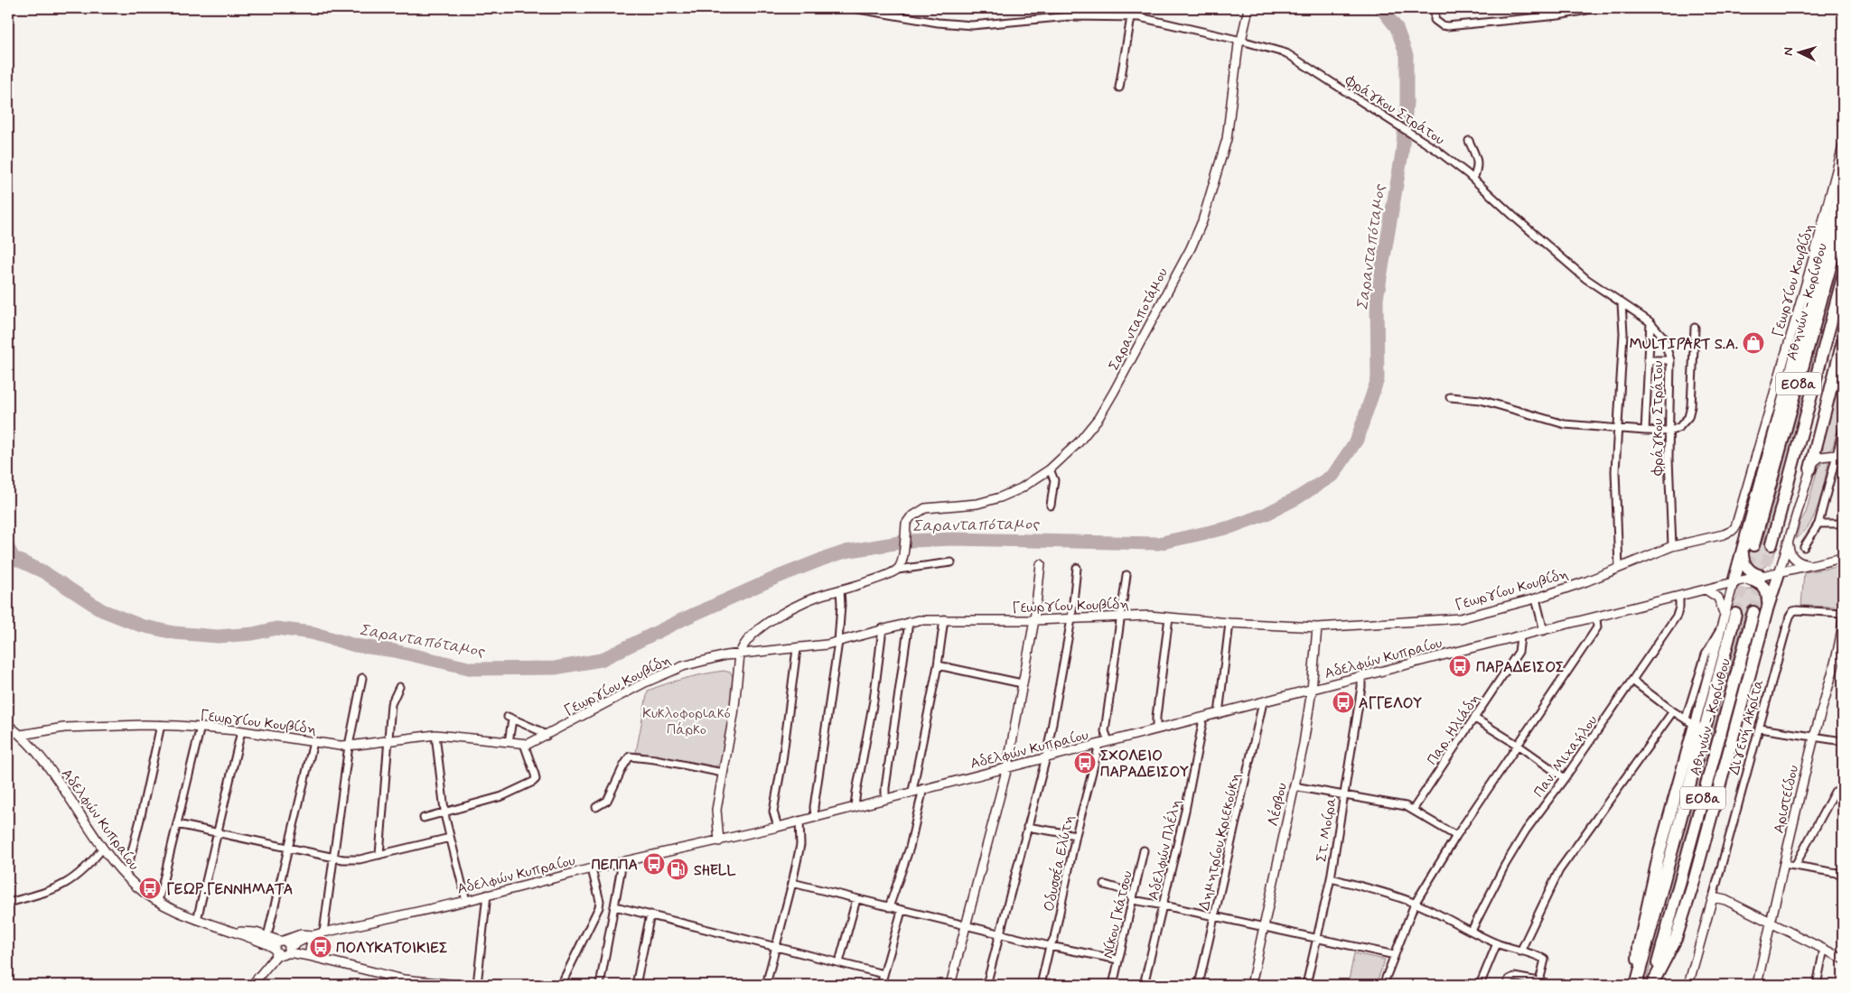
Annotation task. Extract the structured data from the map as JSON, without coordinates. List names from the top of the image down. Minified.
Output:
{"streets":{"highway":["Αθηνών - Κορίνθου","ΕΟ8α"],"street":["Φράγκου Στράτου","Γεωργίου Κουβίδη","Σαρανταποτάμου","Αδελφών Κυπραίου","Διγενή Ακρίτα","Παρ. Ηλιάδη","Παν. Μιχαήλου","Αριστείδου","Λέσβου","Στ. Μοίρα","Δημητρίου Κριεκούκη","Αδελφών Πλέλη","Οδυσσέα Ελύτη","Νίκου Γκάτσου"]},"crossings":[["Φράγκου Στράτου","Γεωργίου Κουβίδη"],["Φράγκου Στράτου","Σαρανταποτάμου"],["Γεωργίου Κουβίδη","Αδελφών Κυπραίου"],["Γεωργίου Κουβίδη","Λέσβου"],["Αδελφών Κυπραίου","Παρ. Ηλιάδη"],["Αδελφών Κυπραίου","Παν. Μιχαήλου"],["Αδελφών Κυπραίου","Λέσβου"],["Αδελφών Κυπραίου","Στ. Μοίρα"],["Αδελφών Κυπραίου","Δημητρίου Κριεκούκη"],["Αδελφών Κυπραίου","Αδελφών Πλέλη"],["Αδελφών Κυπραίου","Οδυσσέα Ελύτη"]],"water":["Σαρανταπόταμος"],"parks":["Κυκλοφοριακό Πάρκο"],"places":{"shop":["MULTIPART S.A."],"bus stop":["ΠΑΡΑΔΕΙΣΟΣ","ΑΓΓΕΛΟΥ","ΣΧΟΛΕΙΟ ΠΑΡΑΔΕΙΣΟΥ","ΠΕΠΠΑ","ΓΕΩΡ.ΓΕΝΝΗΜΑΤΑ","ΠΟΛΥΚΑΤΟΙΚΙΕΣ"],"fuel station":["SHELL"]},"north":"left"}
